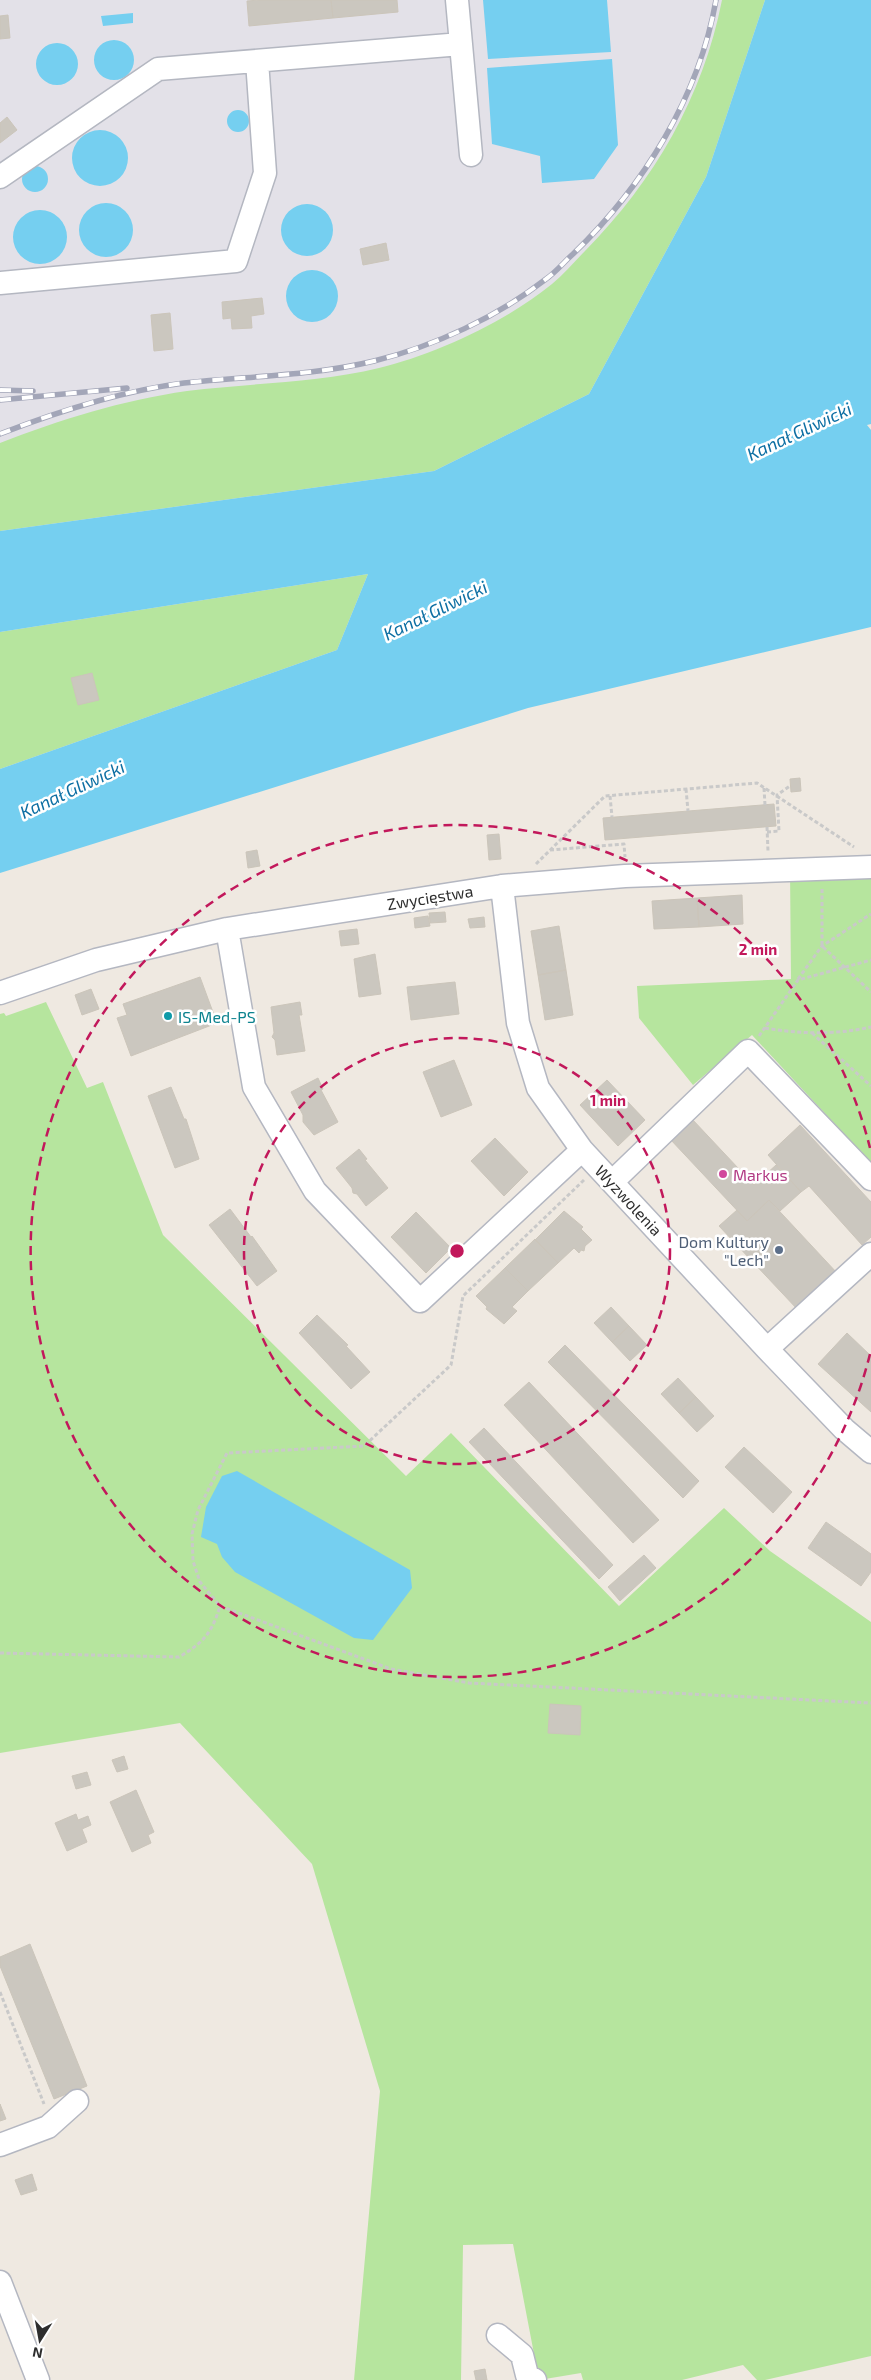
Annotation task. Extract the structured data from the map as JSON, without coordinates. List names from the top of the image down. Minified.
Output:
{"streets":{"street":["Zwycięstwa","Wyzwolenia"]},"crossings":[["Zwycięstwa","Wyzwolenia"]],"water":["Kanał Gliwicki"],"places":["IS-Med-PS","Markus","Dom Kultury \"Lech\""],"north":"bottom","rings":["2 min","1 min"]}
